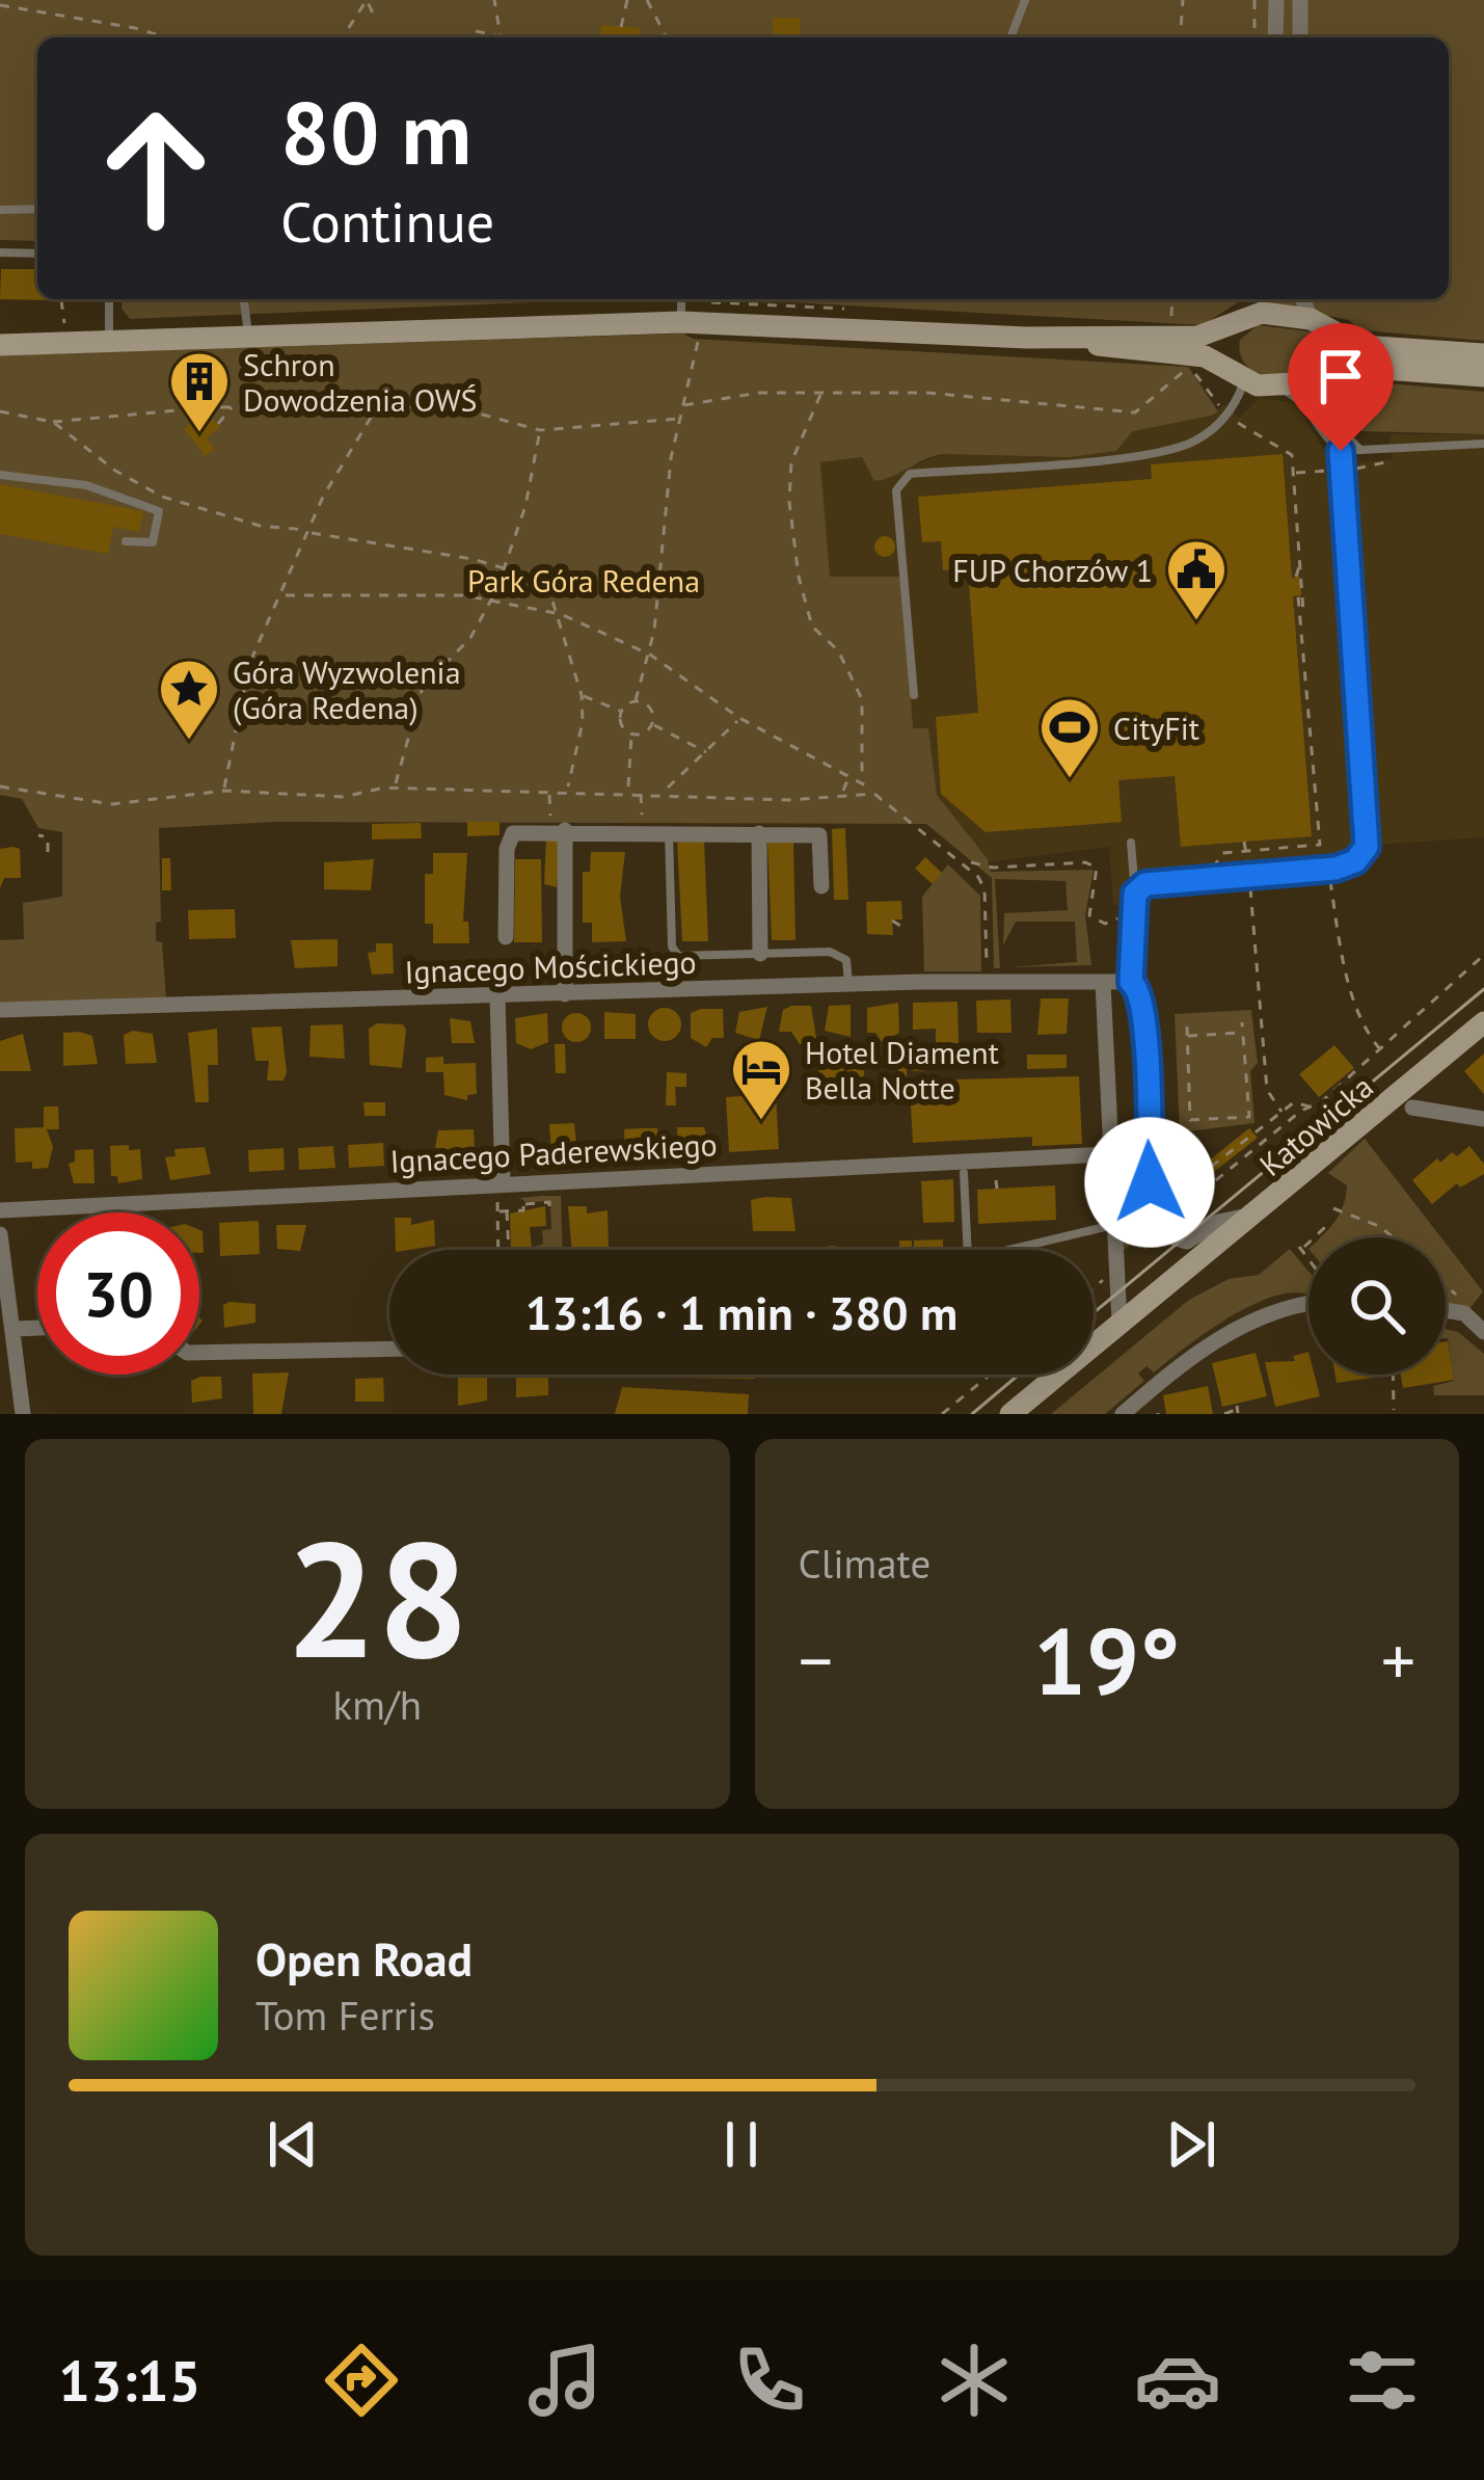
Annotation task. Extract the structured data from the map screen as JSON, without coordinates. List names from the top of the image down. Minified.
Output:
{"streets":{"street":["Ignacego Mościckiego","Katowicka","Ignacego Paderewskiego"]},"parks":["Park Góra Redena"],"places":{"building":["Schron Dowodzenia OWŚ"],"public building":["FUP Chorzów 1"],"place":["Góra Wyzwolenia (Góra Redena)"],"sports":["CityFit"],"hotel":["Hotel Diament Bella Notte"]},"page":{"turn":["80 m","Continue"],"limit":"30","trip":"13:16 · 1 min · 380 m","tile":[["28","km/h"],"Climate"],"heat":["−","19°","+"],"song":["Open Road","Tom Ferris"],"tabs":"13:15"}}
